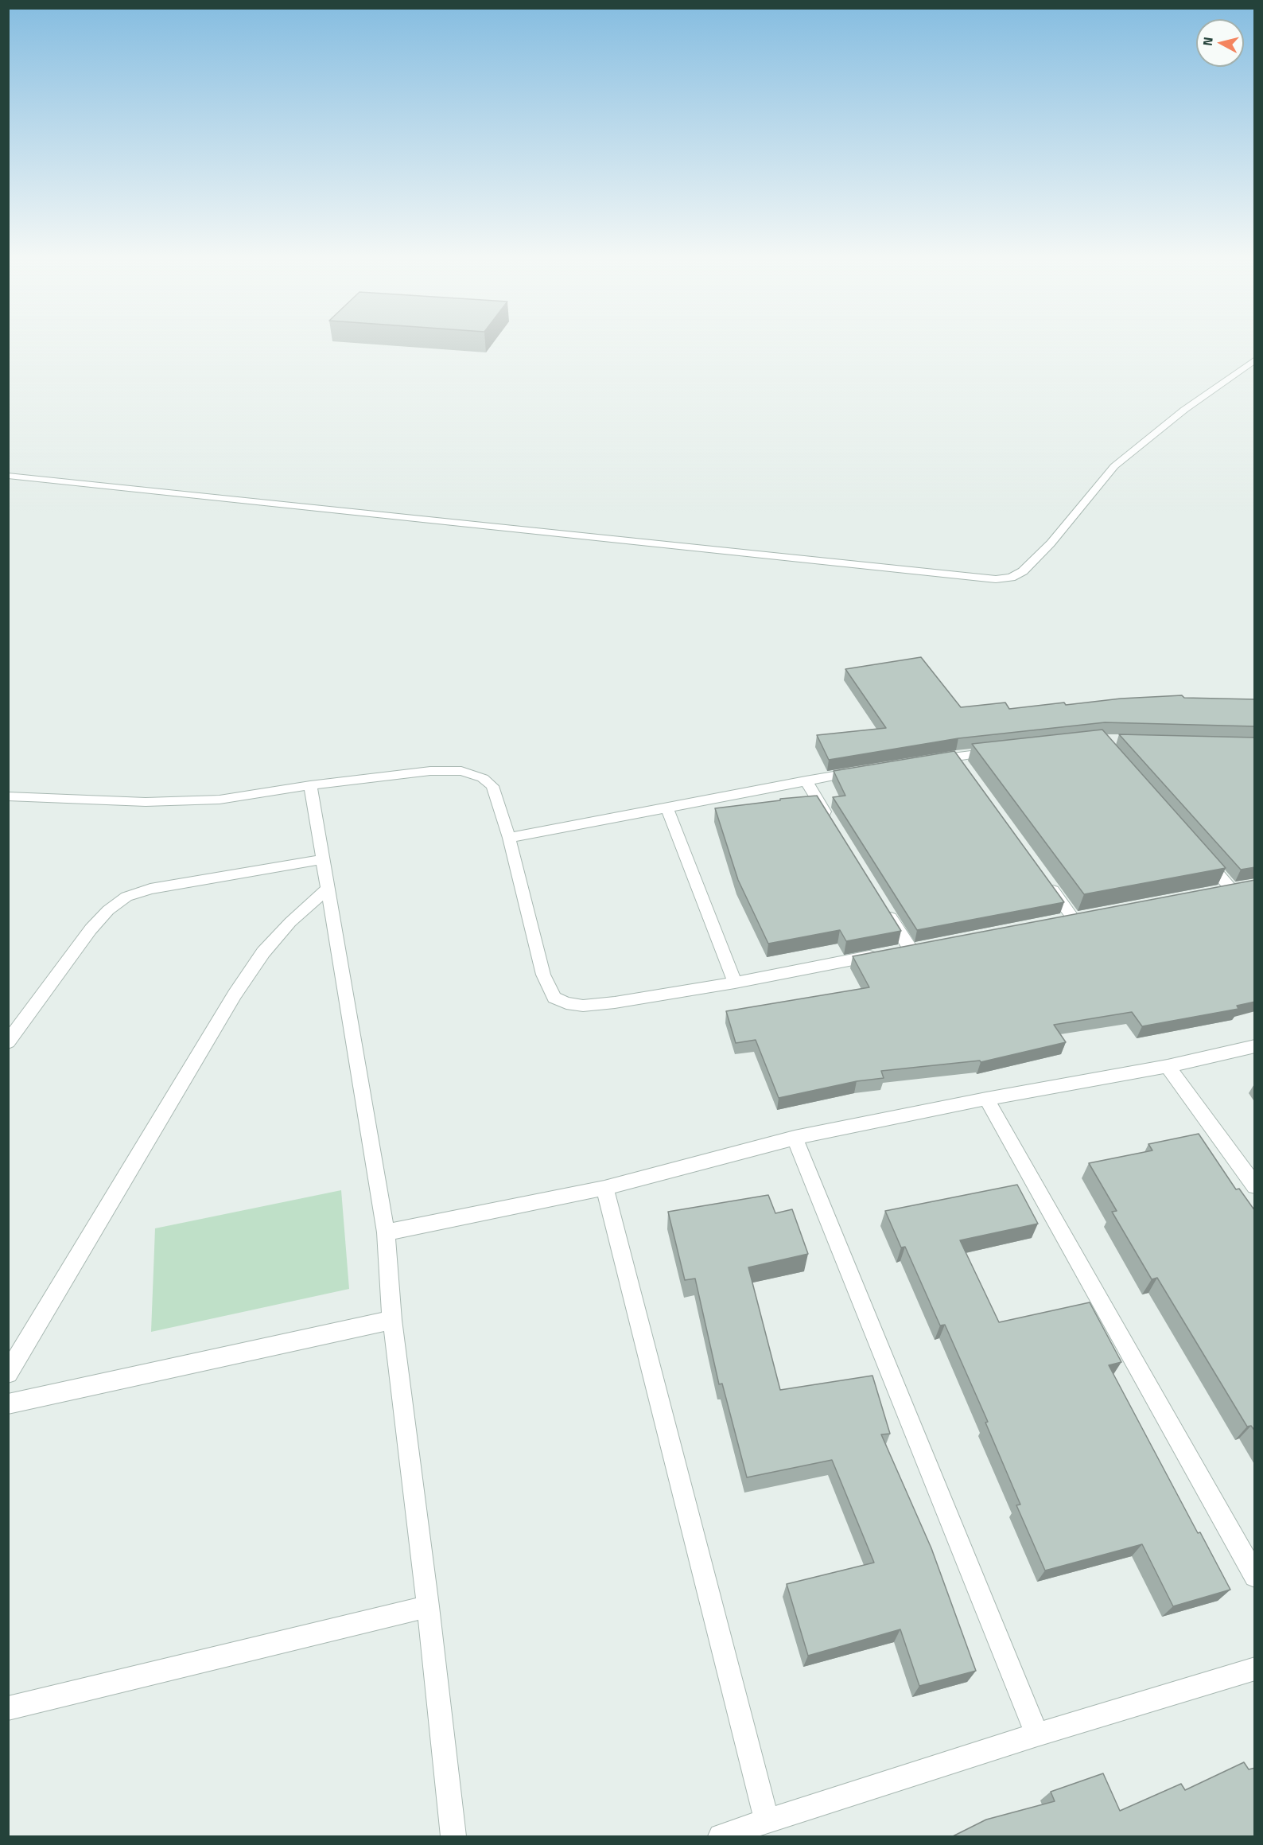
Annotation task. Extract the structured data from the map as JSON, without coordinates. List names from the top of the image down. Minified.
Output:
{"north":"left"}
